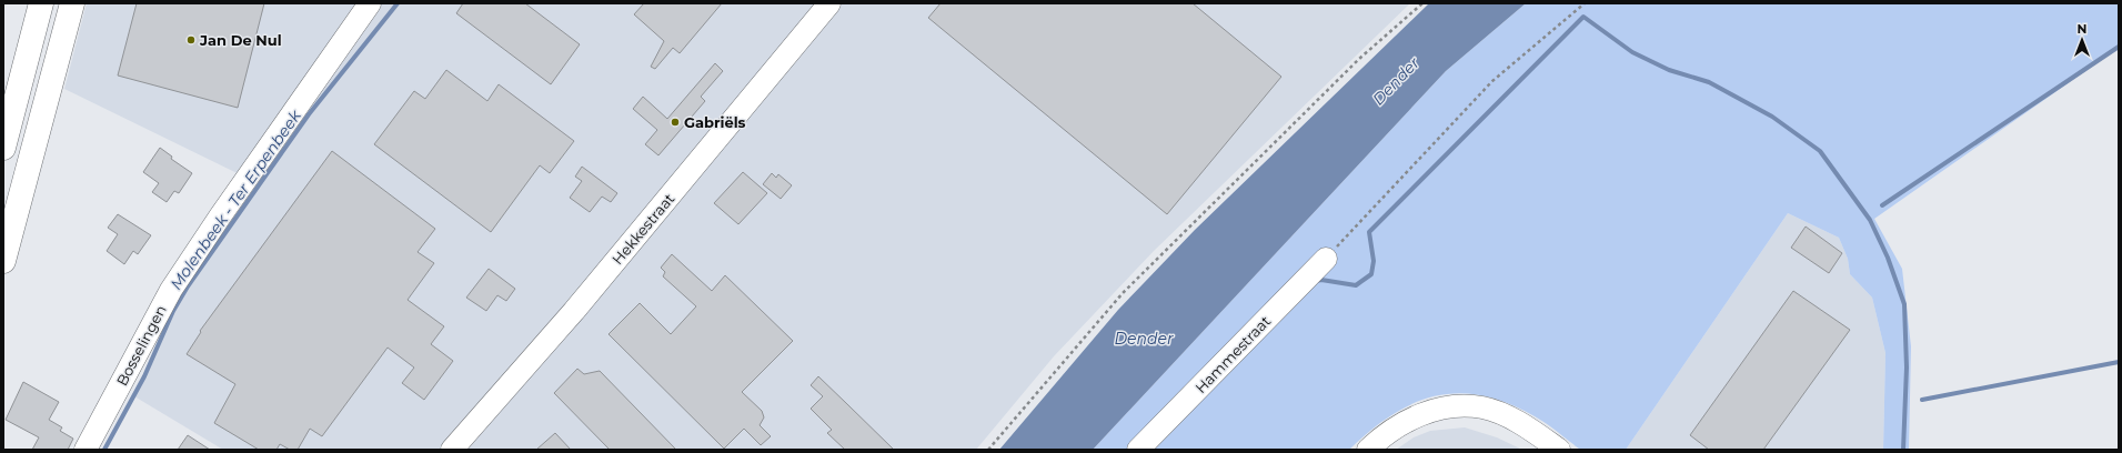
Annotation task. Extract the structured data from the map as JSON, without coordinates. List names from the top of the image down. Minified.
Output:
{"streets":{"street":["Hekkestraat","Bosselingen","Hammestraat"]},"water":["Dender","Molenbeek - Ter Erpenbeek"],"places":["Jan De Nul","Gabriëls"],"north":"top"}
